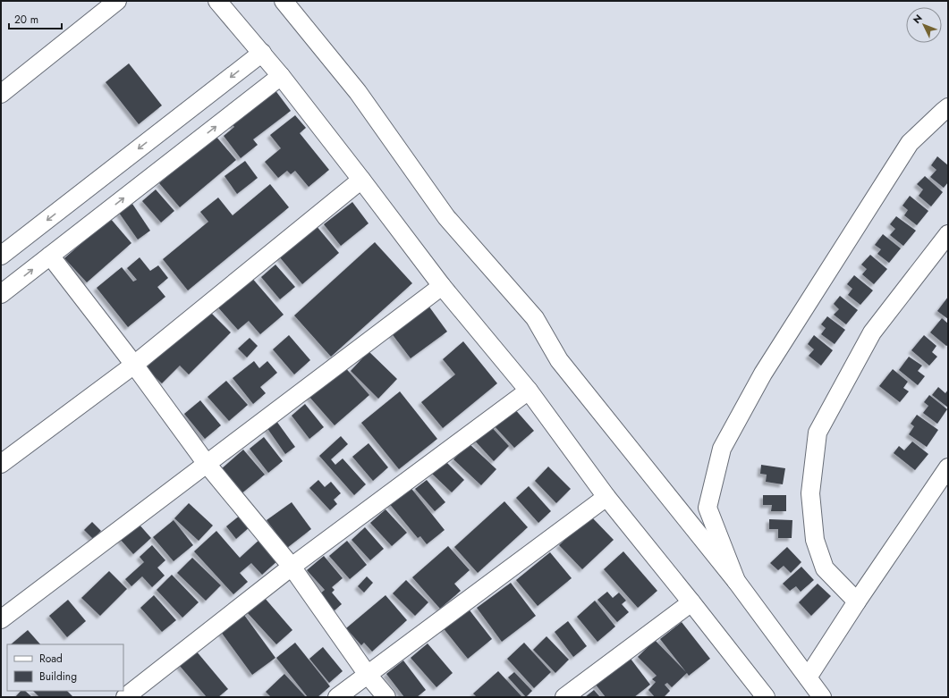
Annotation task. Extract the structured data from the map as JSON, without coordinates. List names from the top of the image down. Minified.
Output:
{"legend":["Road","Building"],"scale_bar":"20 m","north":"top left"}
